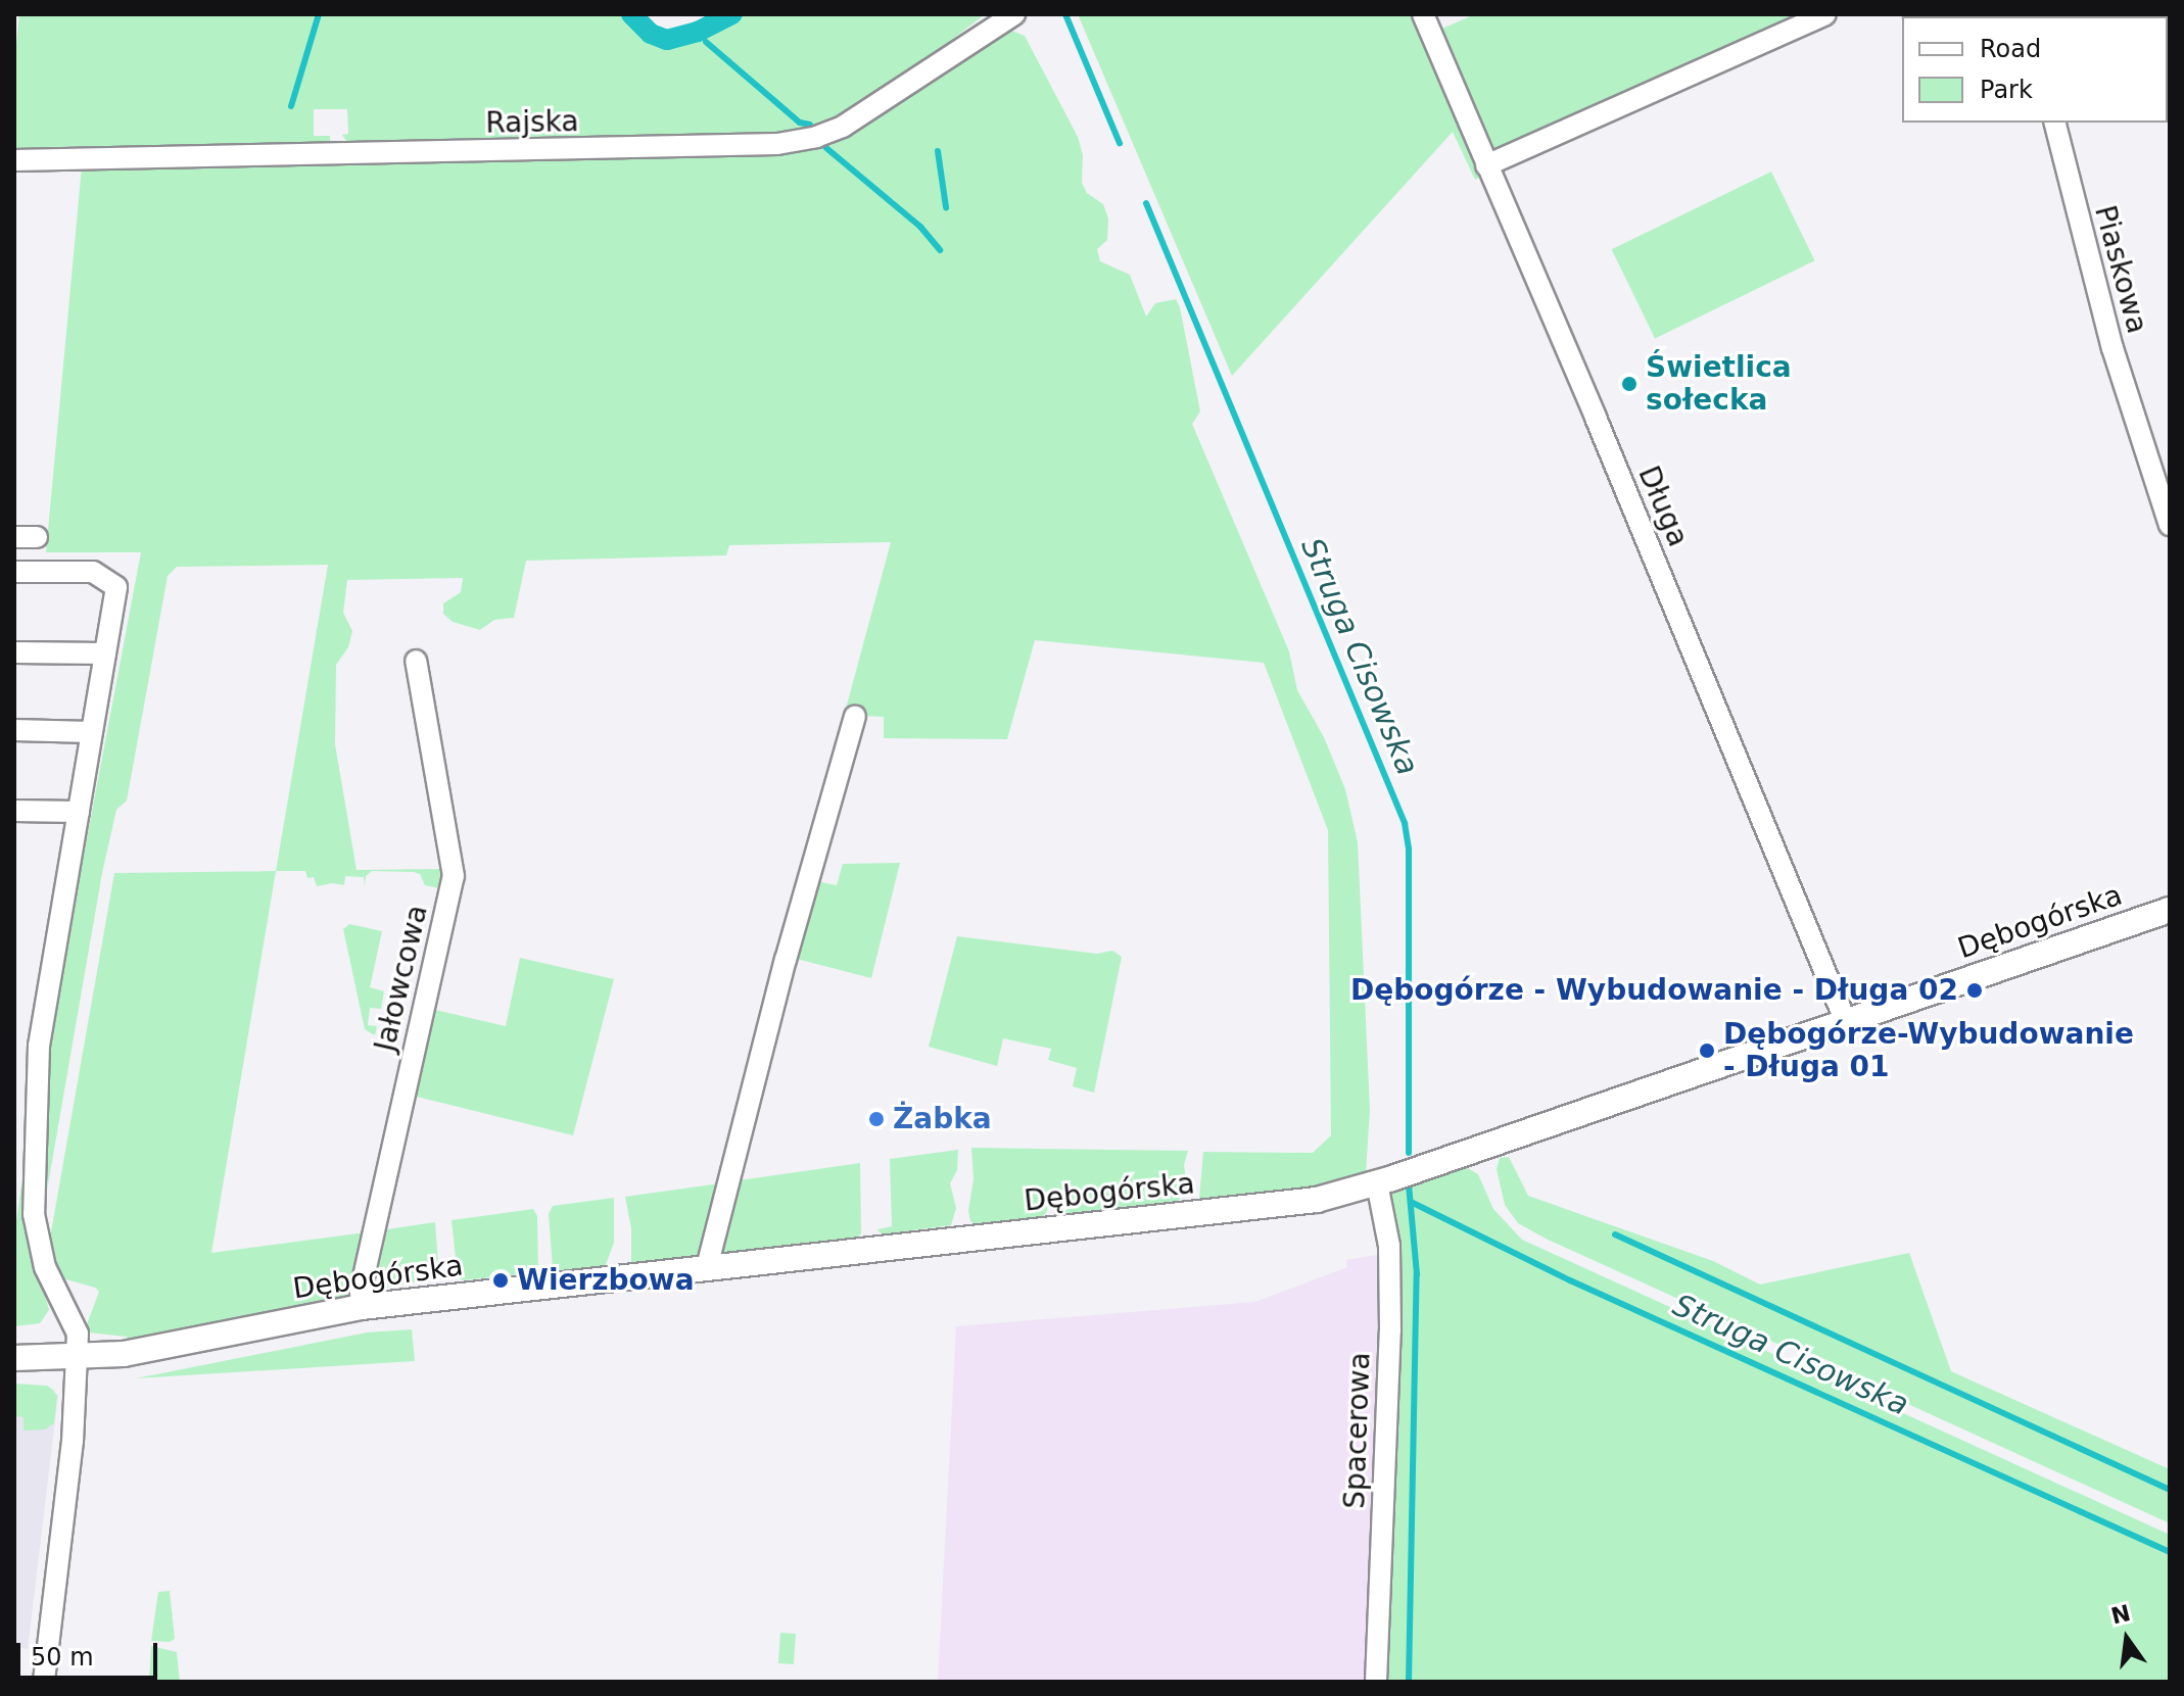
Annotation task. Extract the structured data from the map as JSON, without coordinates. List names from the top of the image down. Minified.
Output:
{"streets":{"street":["Rajska","Piaskowa","Długa","Dębogórska","Jałowcowa","Spacerowa"]},"crossings":[["Długa","Dębogórska"],["Dębogórska","Jałowcowa"],["Dębogórska","Spacerowa"]],"water":["Struga Cisowska"],"places":["Świetlica sołecka","Dębogórze - Wybudowanie - Długa 02","Dębogórze-Wybudowanie - Długa 01","Żabka","Wierzbowa"],"legend":["Road","Park"],"scale_bar":"50 m","north":"top"}
